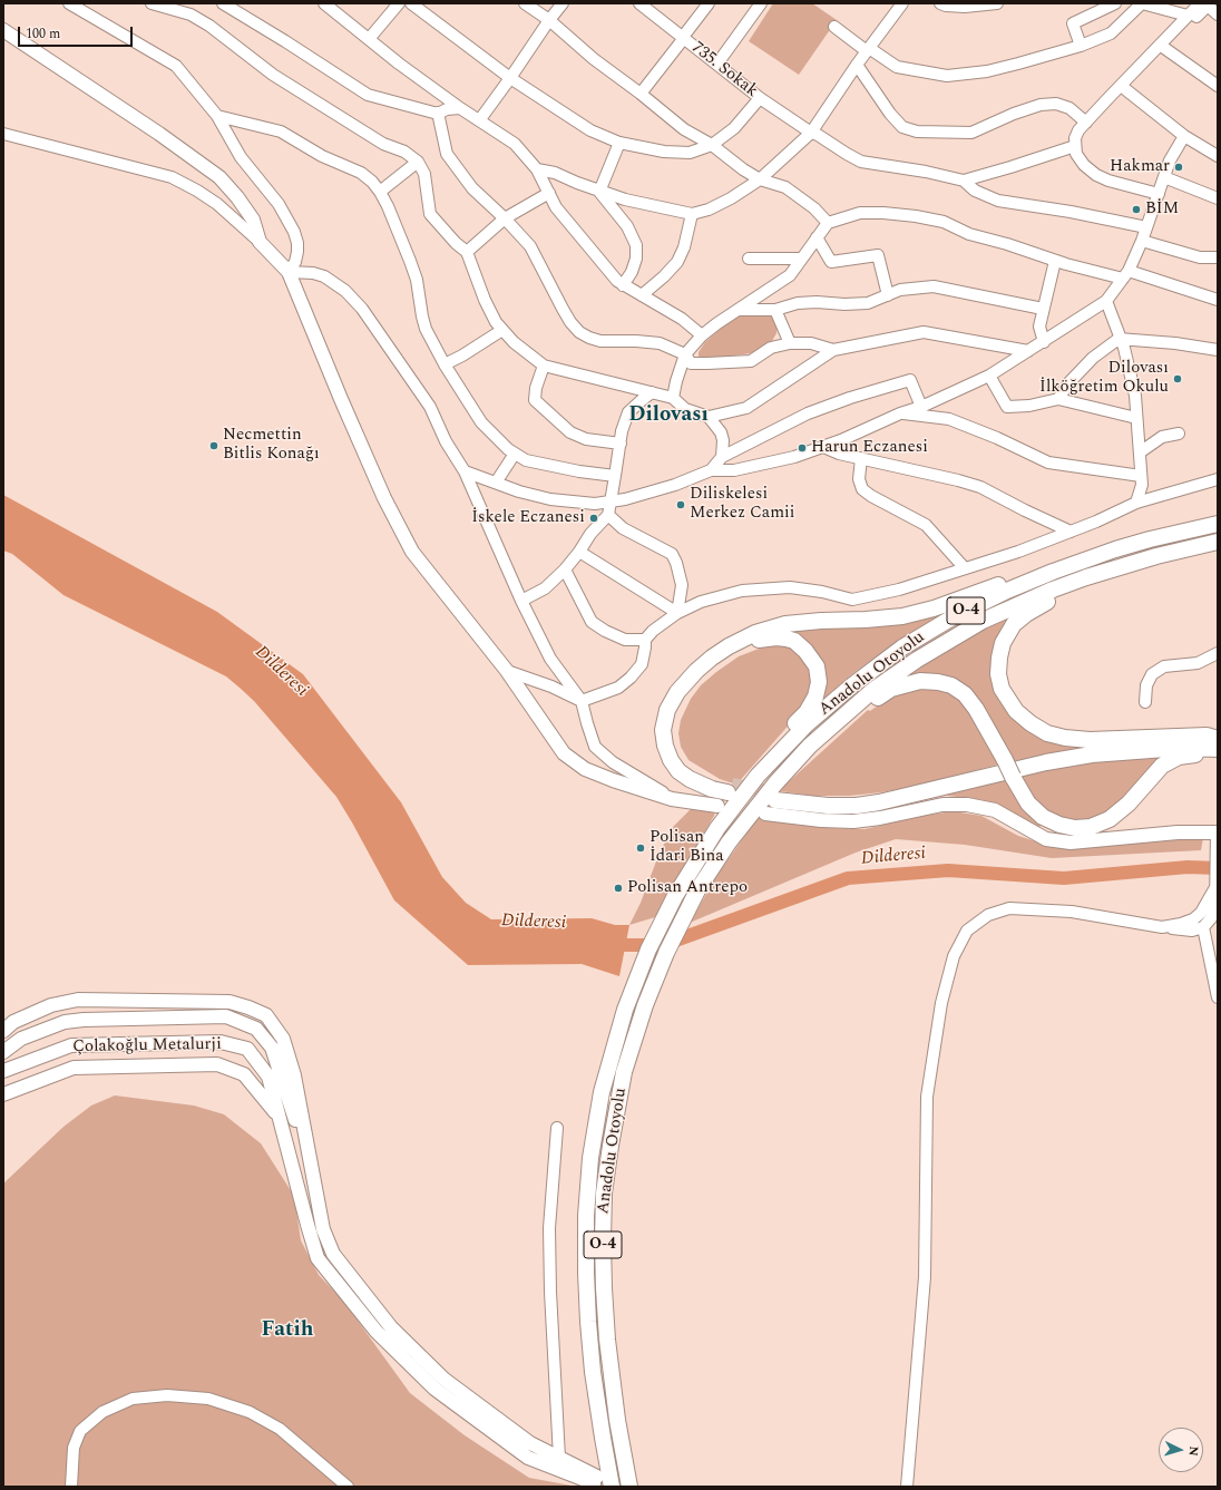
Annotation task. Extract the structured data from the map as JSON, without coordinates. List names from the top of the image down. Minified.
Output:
{"streets":{"highway":["O-4","Anadolu Otoyolu"],"main road":["Çolakoğlu Metalurji"],"street":["735. Sokak"]},"crossings":[["Anadolu Otoyolu","Çolakoğlu Metalurji"]],"districts":["Dilovası","Fatih"],"water":["Dilderesi"],"places":["Hakmar","BİM","Dilovası İlköğretim Okulu","Necmettin Bitlis Konağı","Harun Eczanesi","Diliskelesi Merkez Camii","İskele Eczanesi","Polisan İdari Bina","Polisan Antrepo"],"scale_bar":"100 m","north":"right"}
